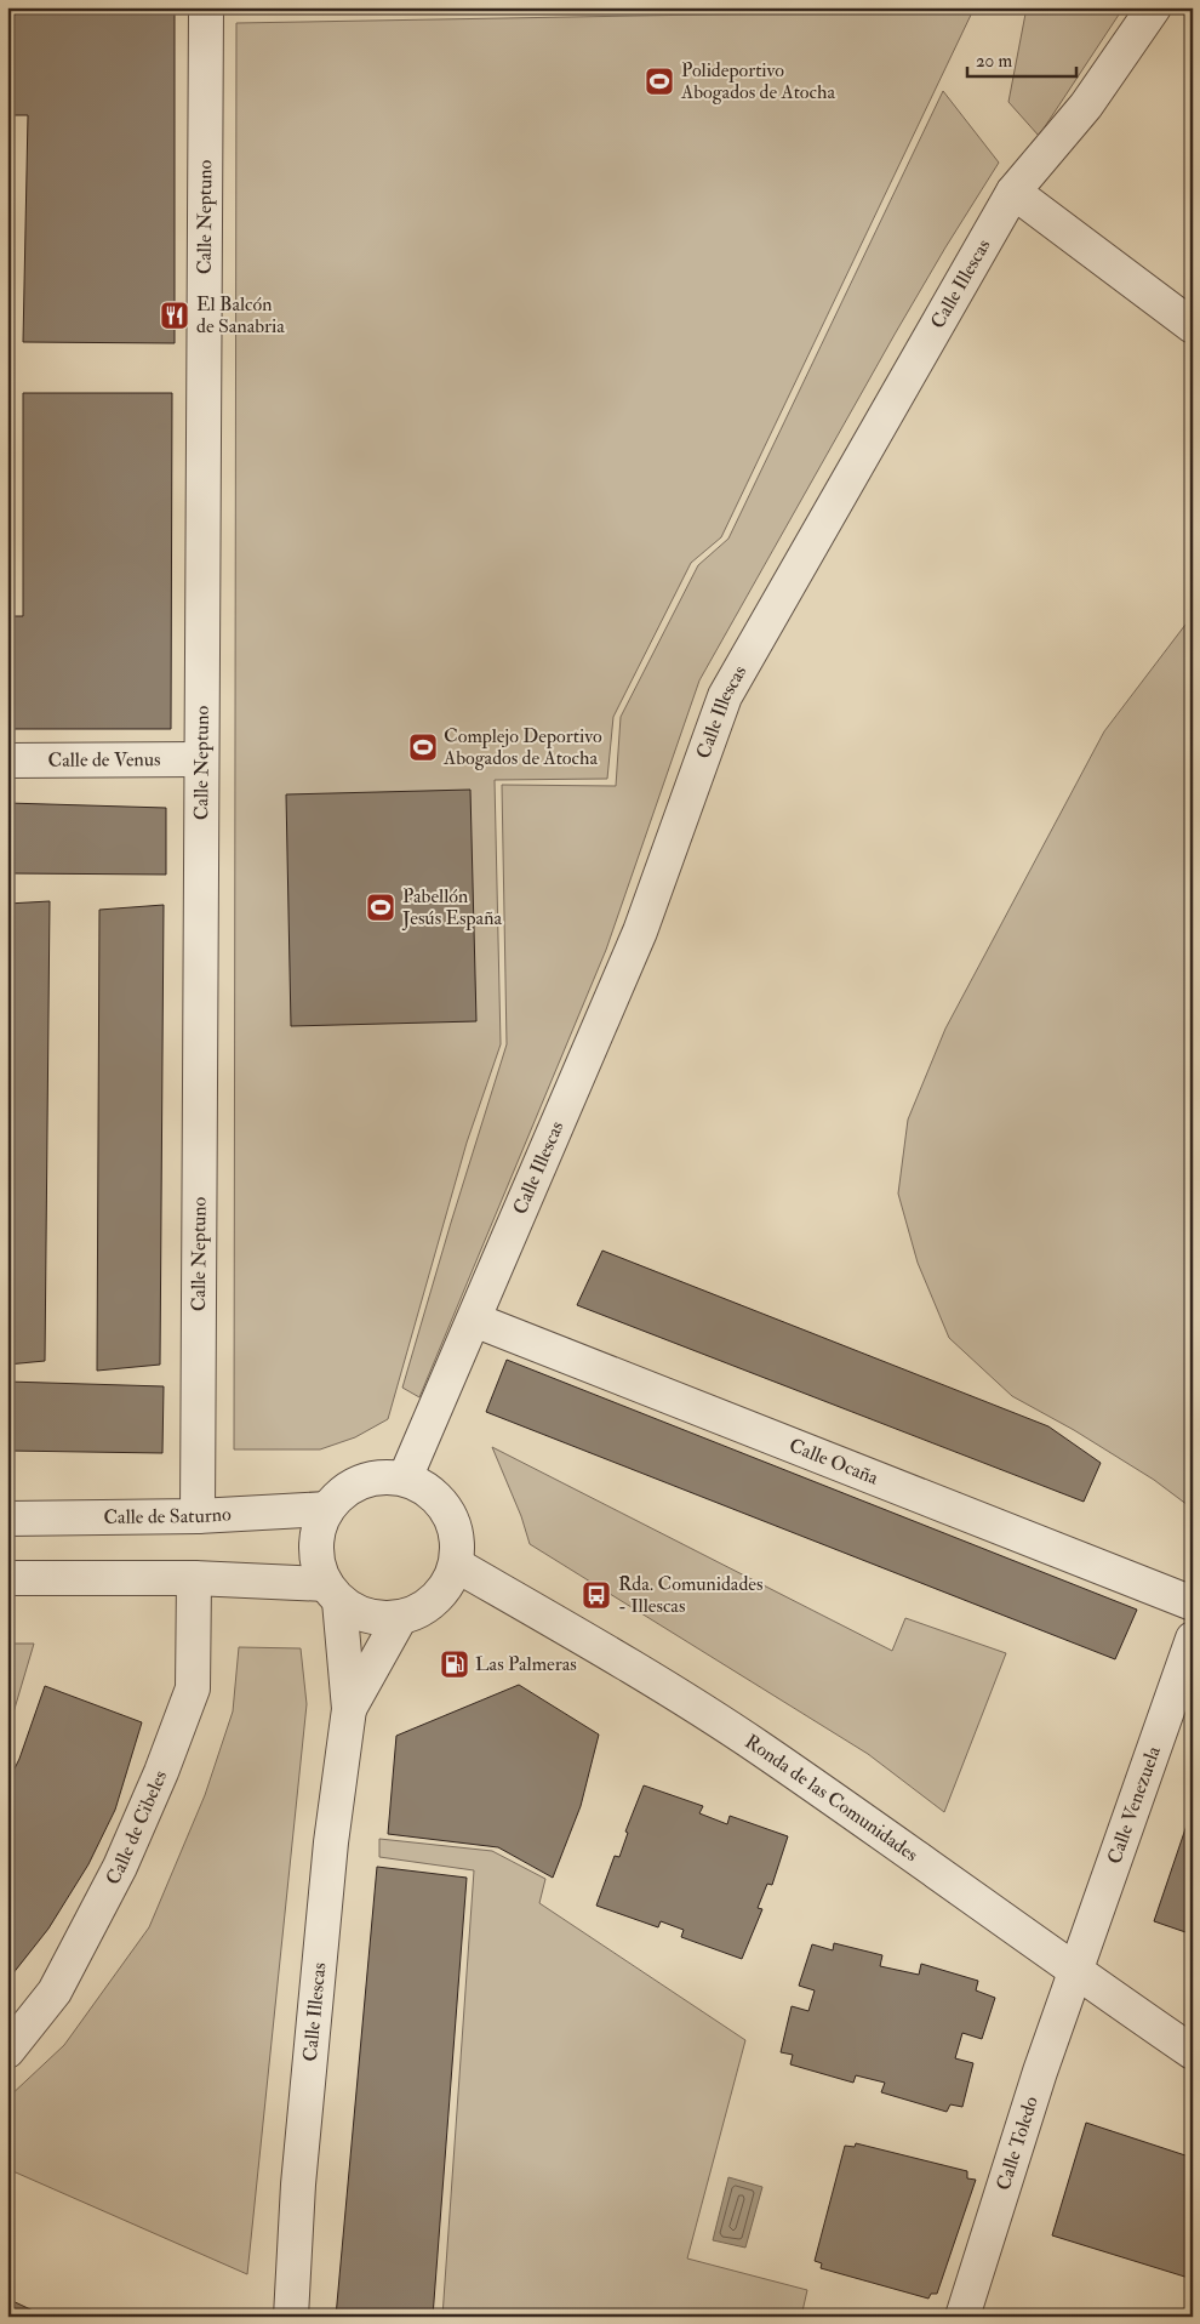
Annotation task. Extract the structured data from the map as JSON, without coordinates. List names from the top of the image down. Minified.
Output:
{"streets":{"street":["Calle Neptuno","Calle Illescas","Calle de Venus","Calle Ocaña","Calle de Saturno","Ronda de las Comunidades","Calle Venezuela","Calle de Cibeles","Calle Toledo"]},"crossings":[["Calle Neptuno","Calle de Venus"],["Calle Neptuno","Calle de Saturno"],["Calle Illescas","Calle Ocaña"],["Calle Illescas","Calle de Saturno"],["Calle Illescas","Ronda de las Comunidades"],["Calle de Saturno","Ronda de las Comunidades"],["Ronda de las Comunidades","Calle Venezuela"],["Ronda de las Comunidades","Calle Toledo"],["Calle Venezuela","Calle Toledo"]],"places":{"sports":["Polideportivo Abogados de Atocha","Complejo Deportivo Abogados de Atocha","Pabellón Jesús España"],"restaurant":["El Balcón de Sanabria"],"bus stop":["Rda. Comunidades - Illescas"],"fuel station":["Las Palmeras"]},"scale_bar":"20 m"}
